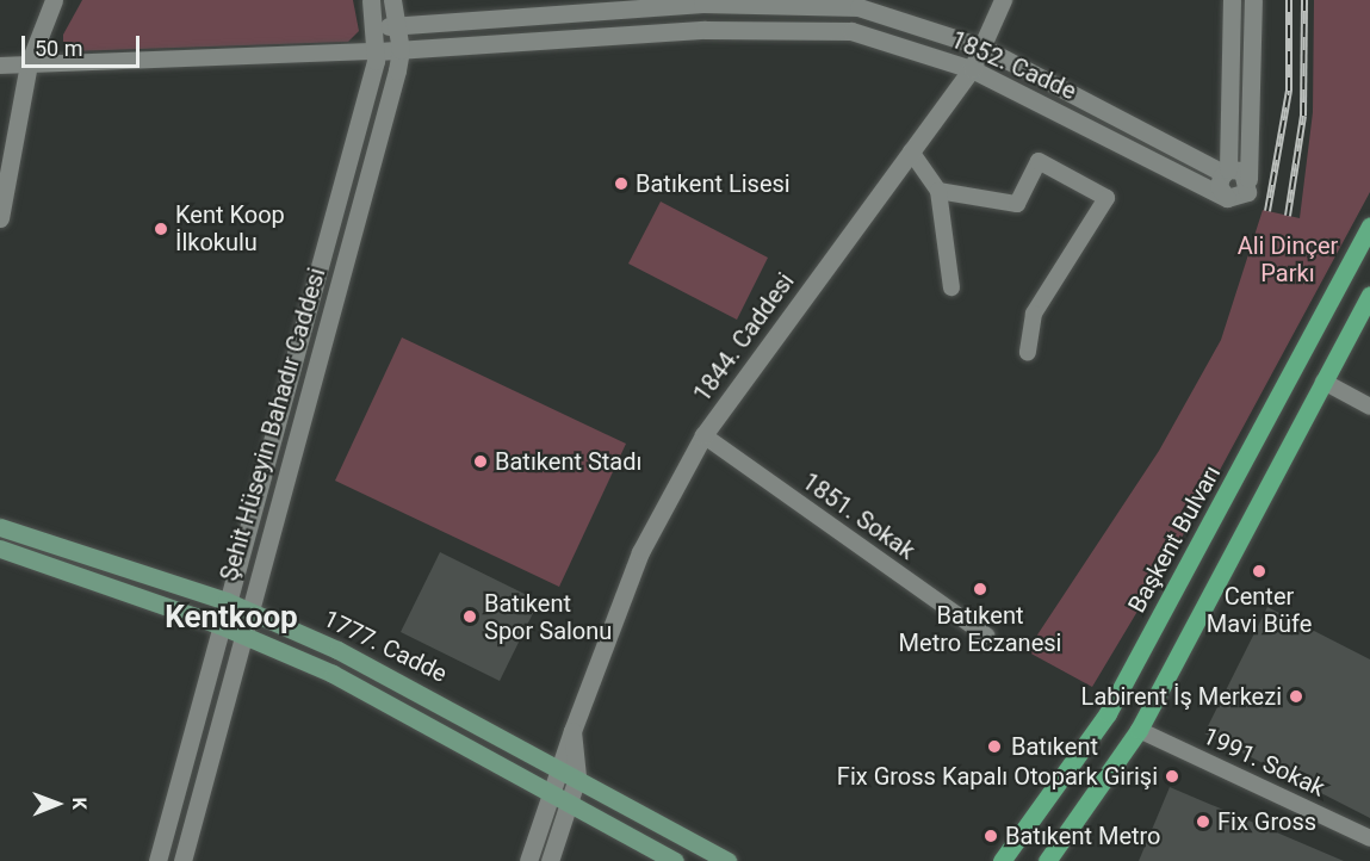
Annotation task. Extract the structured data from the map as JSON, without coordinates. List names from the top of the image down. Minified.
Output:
{"streets":{"main road":["Başkent Bulvarı","1777. Cadde"],"street":["1852. Cadde","1844. Caddesi","Şehit Hüseyin Bahadır Caddesi","1851. Sokak","1991. Sokak"]},"crossings":[["1852. Cadde","1844. Caddesi"],["1852. Cadde","Şehit Hüseyin Bahadır Caddesi"],["1844. Caddesi","1851. Sokak"],["1844. Caddesi","1777. Cadde"],["Şehit Hüseyin Bahadır Caddesi","1777. Cadde"]],"districts":["Kentkoop"],"parks":["Ali Dinçer Parkı"],"places":["Batıkent Lisesi","Kent Koop İlkokulu","Batıkent Stadı","Center Mavi Büfe","Batıkent Metro Eczanesi","Batıkent Spor Salonu","Labirent İş Merkezi","Batıkent","Fix Gross Kapalı Otopark Girişi","Fix Gross","Batıkent Metro"],"scale_bar":"50 m","north":"right"}
